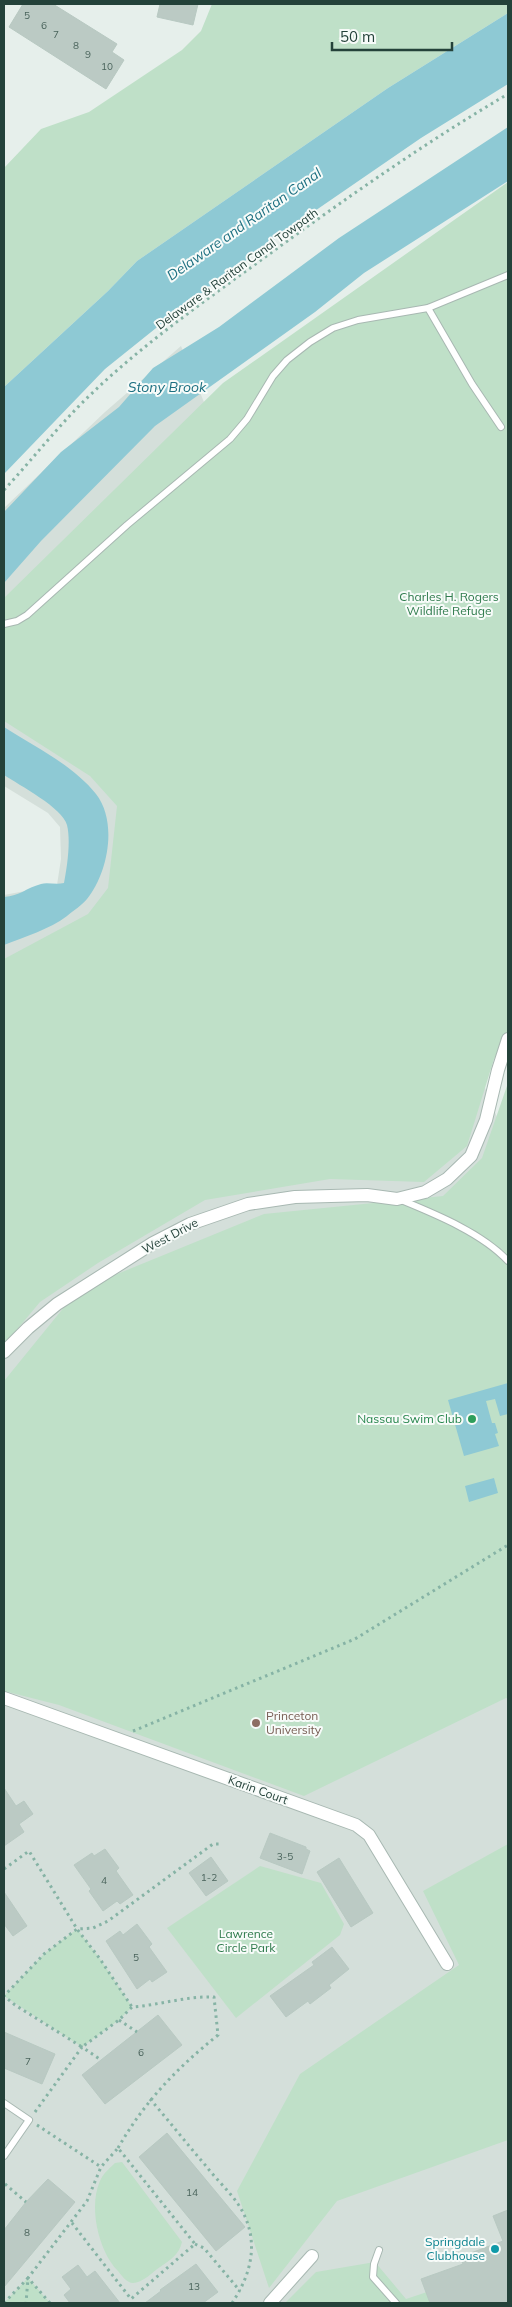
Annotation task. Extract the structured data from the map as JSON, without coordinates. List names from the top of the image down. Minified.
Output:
{"streets":{"street":["West Drive","Karin Court"],"path":["Delaware & Raritan Canal Towpath"]},"water":["Delaware and Raritan Canal","Stony Brook"],"parks":["Charles H. Rogers Wildlife Refuge","Lawrence Circle Park"],"places":["Nassau Swim Club","Princeton University","Springdale Clubhouse"],"house_numbers":["5","6","7","8","9","10","3-5","1-2","4","5","6","7","14","8","13"],"scale_bar":"50 m"}
